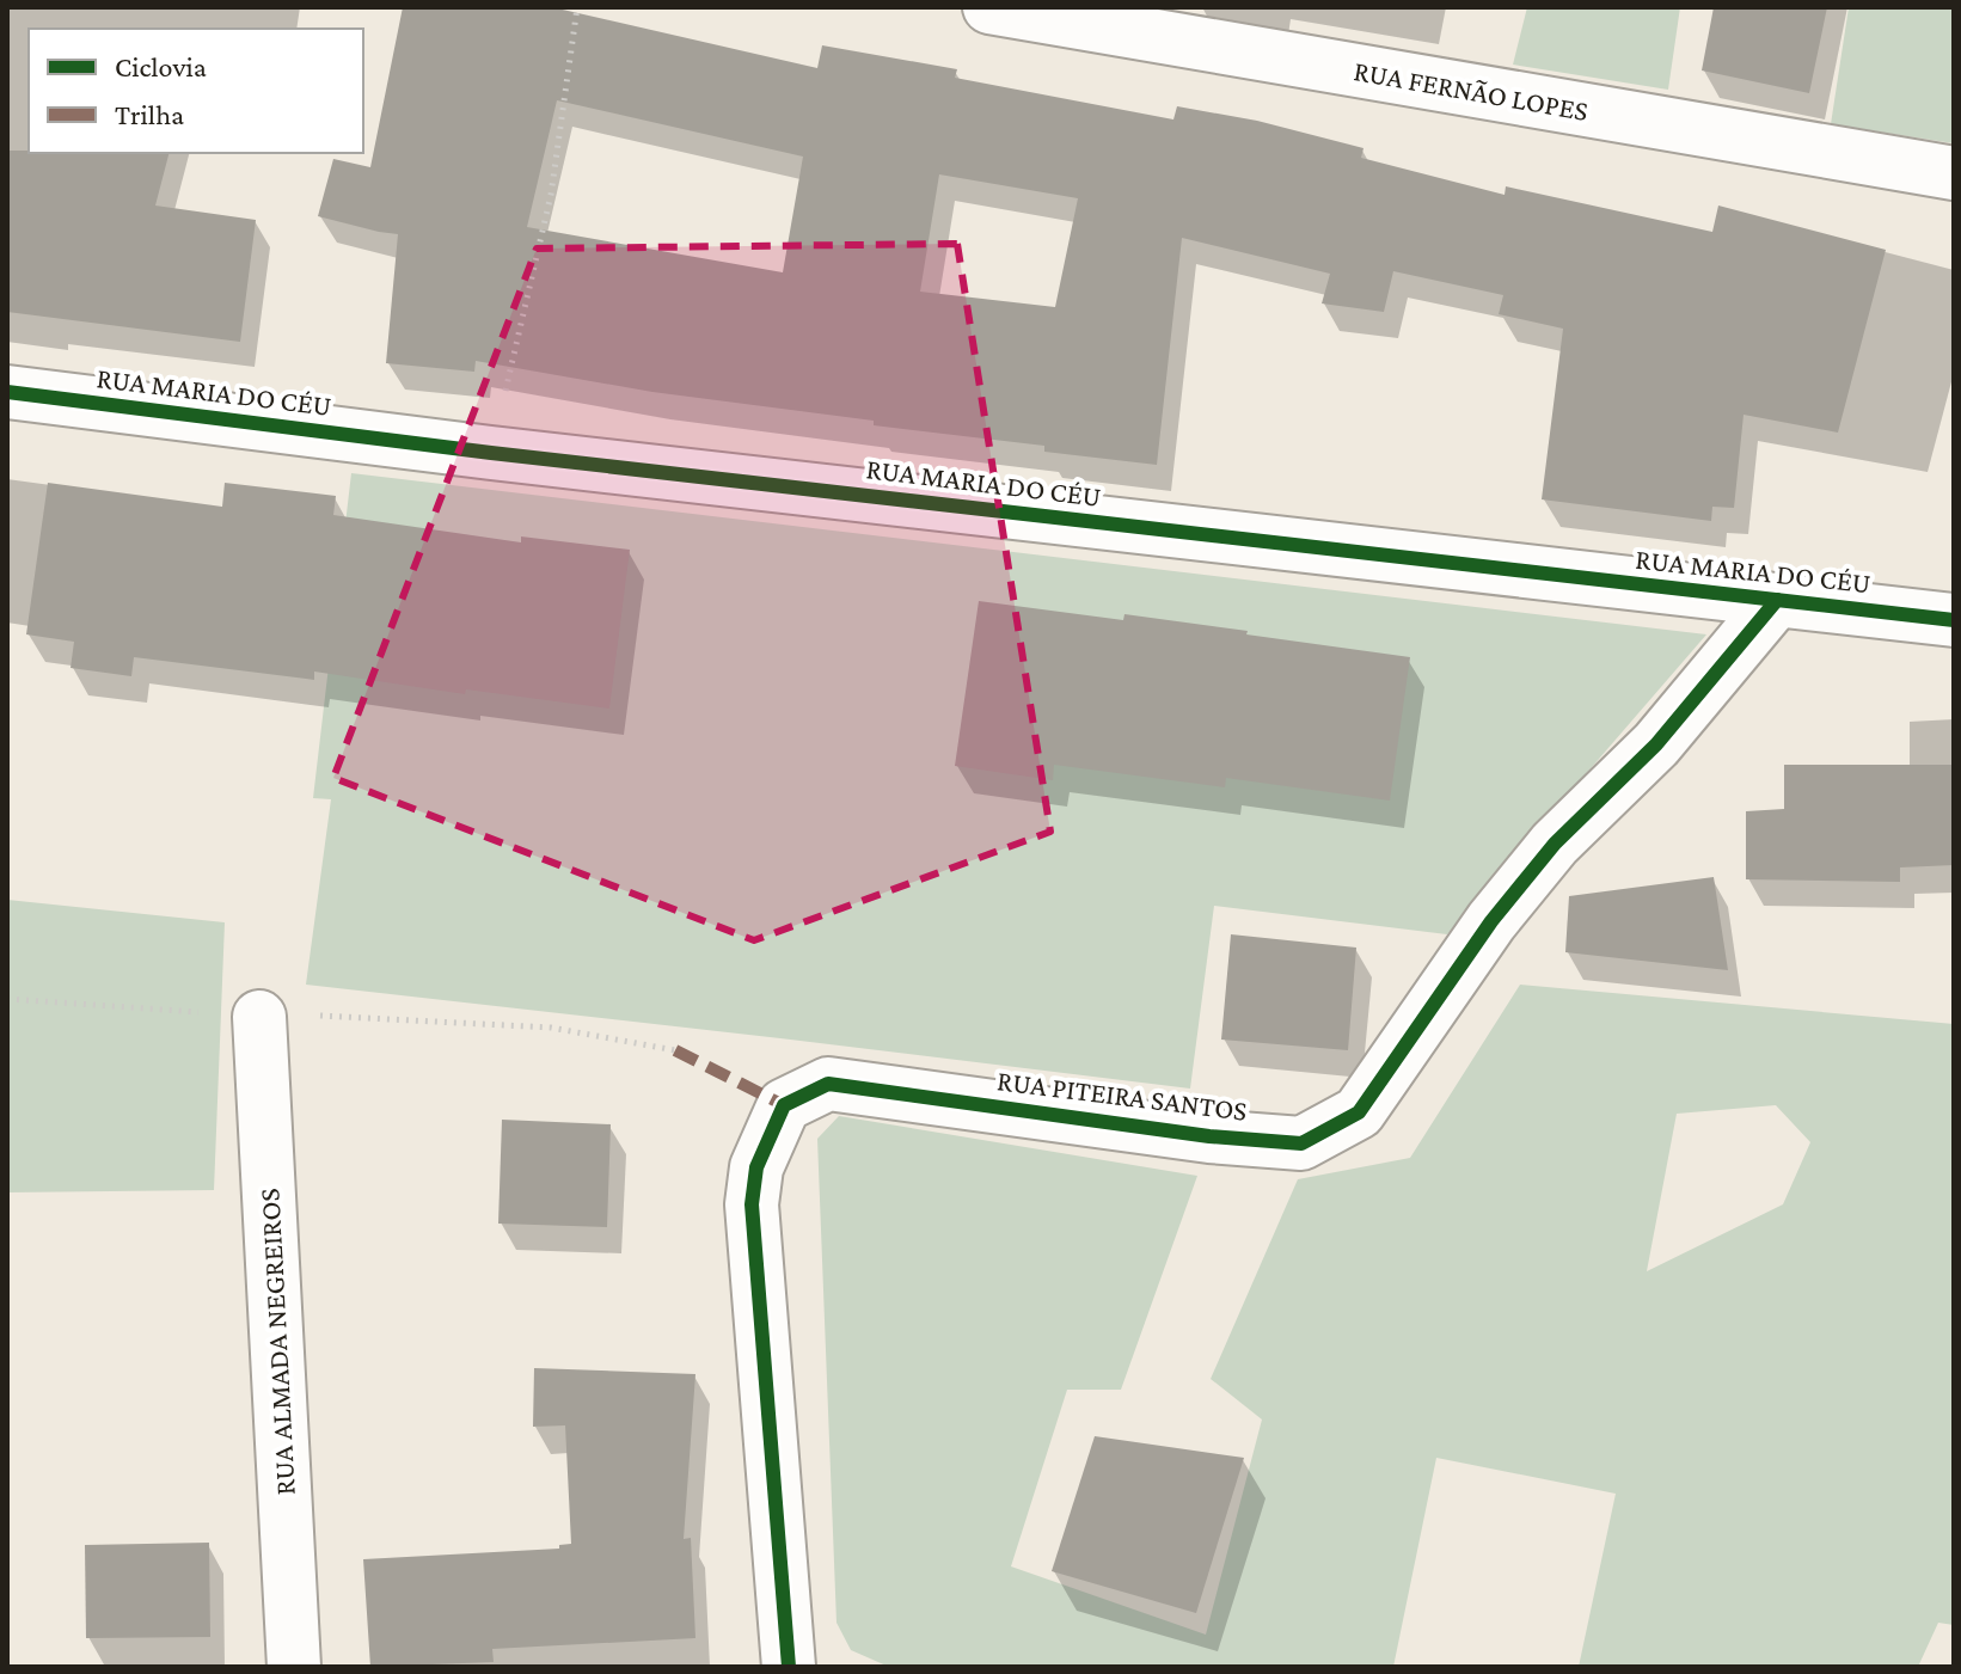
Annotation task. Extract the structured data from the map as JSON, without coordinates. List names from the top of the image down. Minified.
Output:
{"streets":{"street":["RUA FERNÃO LOPES","RUA MARIA DO CÉU","RUA PITEIRA SANTOS","RUA ALMADA NEGREIROS"]},"crossings":[["RUA MARIA DO CÉU","RUA PITEIRA SANTOS"]],"legend":["Ciclovia","Trilha"]}
